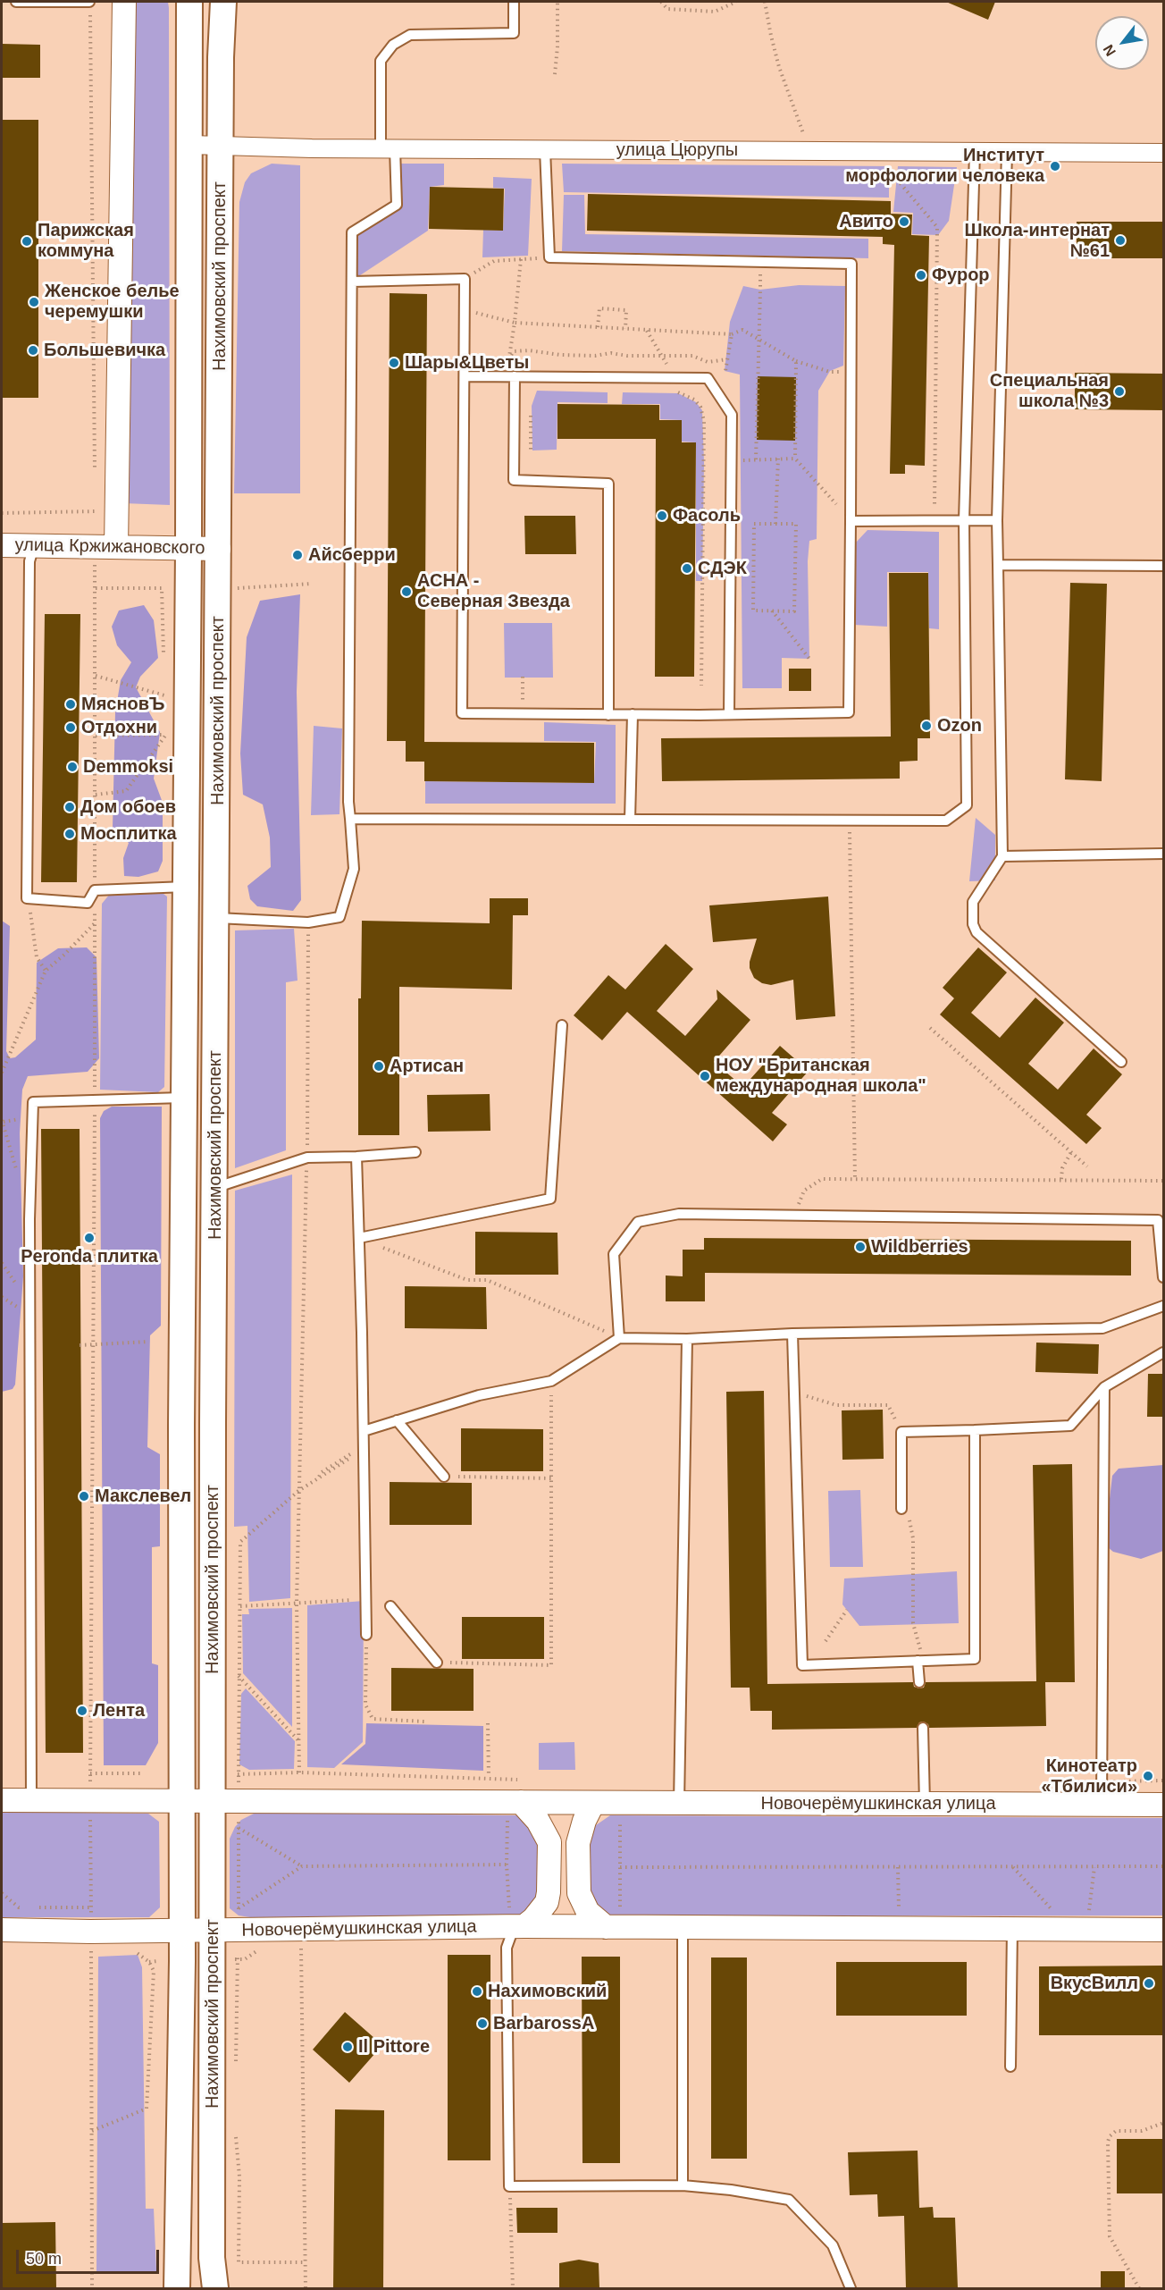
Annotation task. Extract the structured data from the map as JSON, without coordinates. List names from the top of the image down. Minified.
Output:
{"streets":{"main road":["Нахимовский проспект"],"street":["улица Цюрупы","улица Кржижановского","Новочерёмушкинская улица"]},"crossings":[["улица Цюрупы","Нахимовский проспект"],["Нахимовский проспект","улица Кржижановского"],["Нахимовский проспект","Новочерёмушкинская улица"]],"places":["Институт морфологии человека","Авито","Школа-интернат №61","Парижская коммуна","Фурор","Женское белье черемушки","Большевичка","Шары&Цветы","Специальная школа №3","Фасоль","Айсберри","СДЭК","АСНА - Северная Звезда","МясновЪ","Ozon","Отдохни","Demmoksi","Дом обоев","Мосплитка","Артисан","НОУ \"Британская международная школа\"","Peronda плитка","Wildberries","Макслевел","Лента","Кинотеатр «Тбилиси»","ВкусВилл","Нахимовский","BarbarossA","Il Pittore"],"scale_bar":"50 m","north":"bottom left"}
